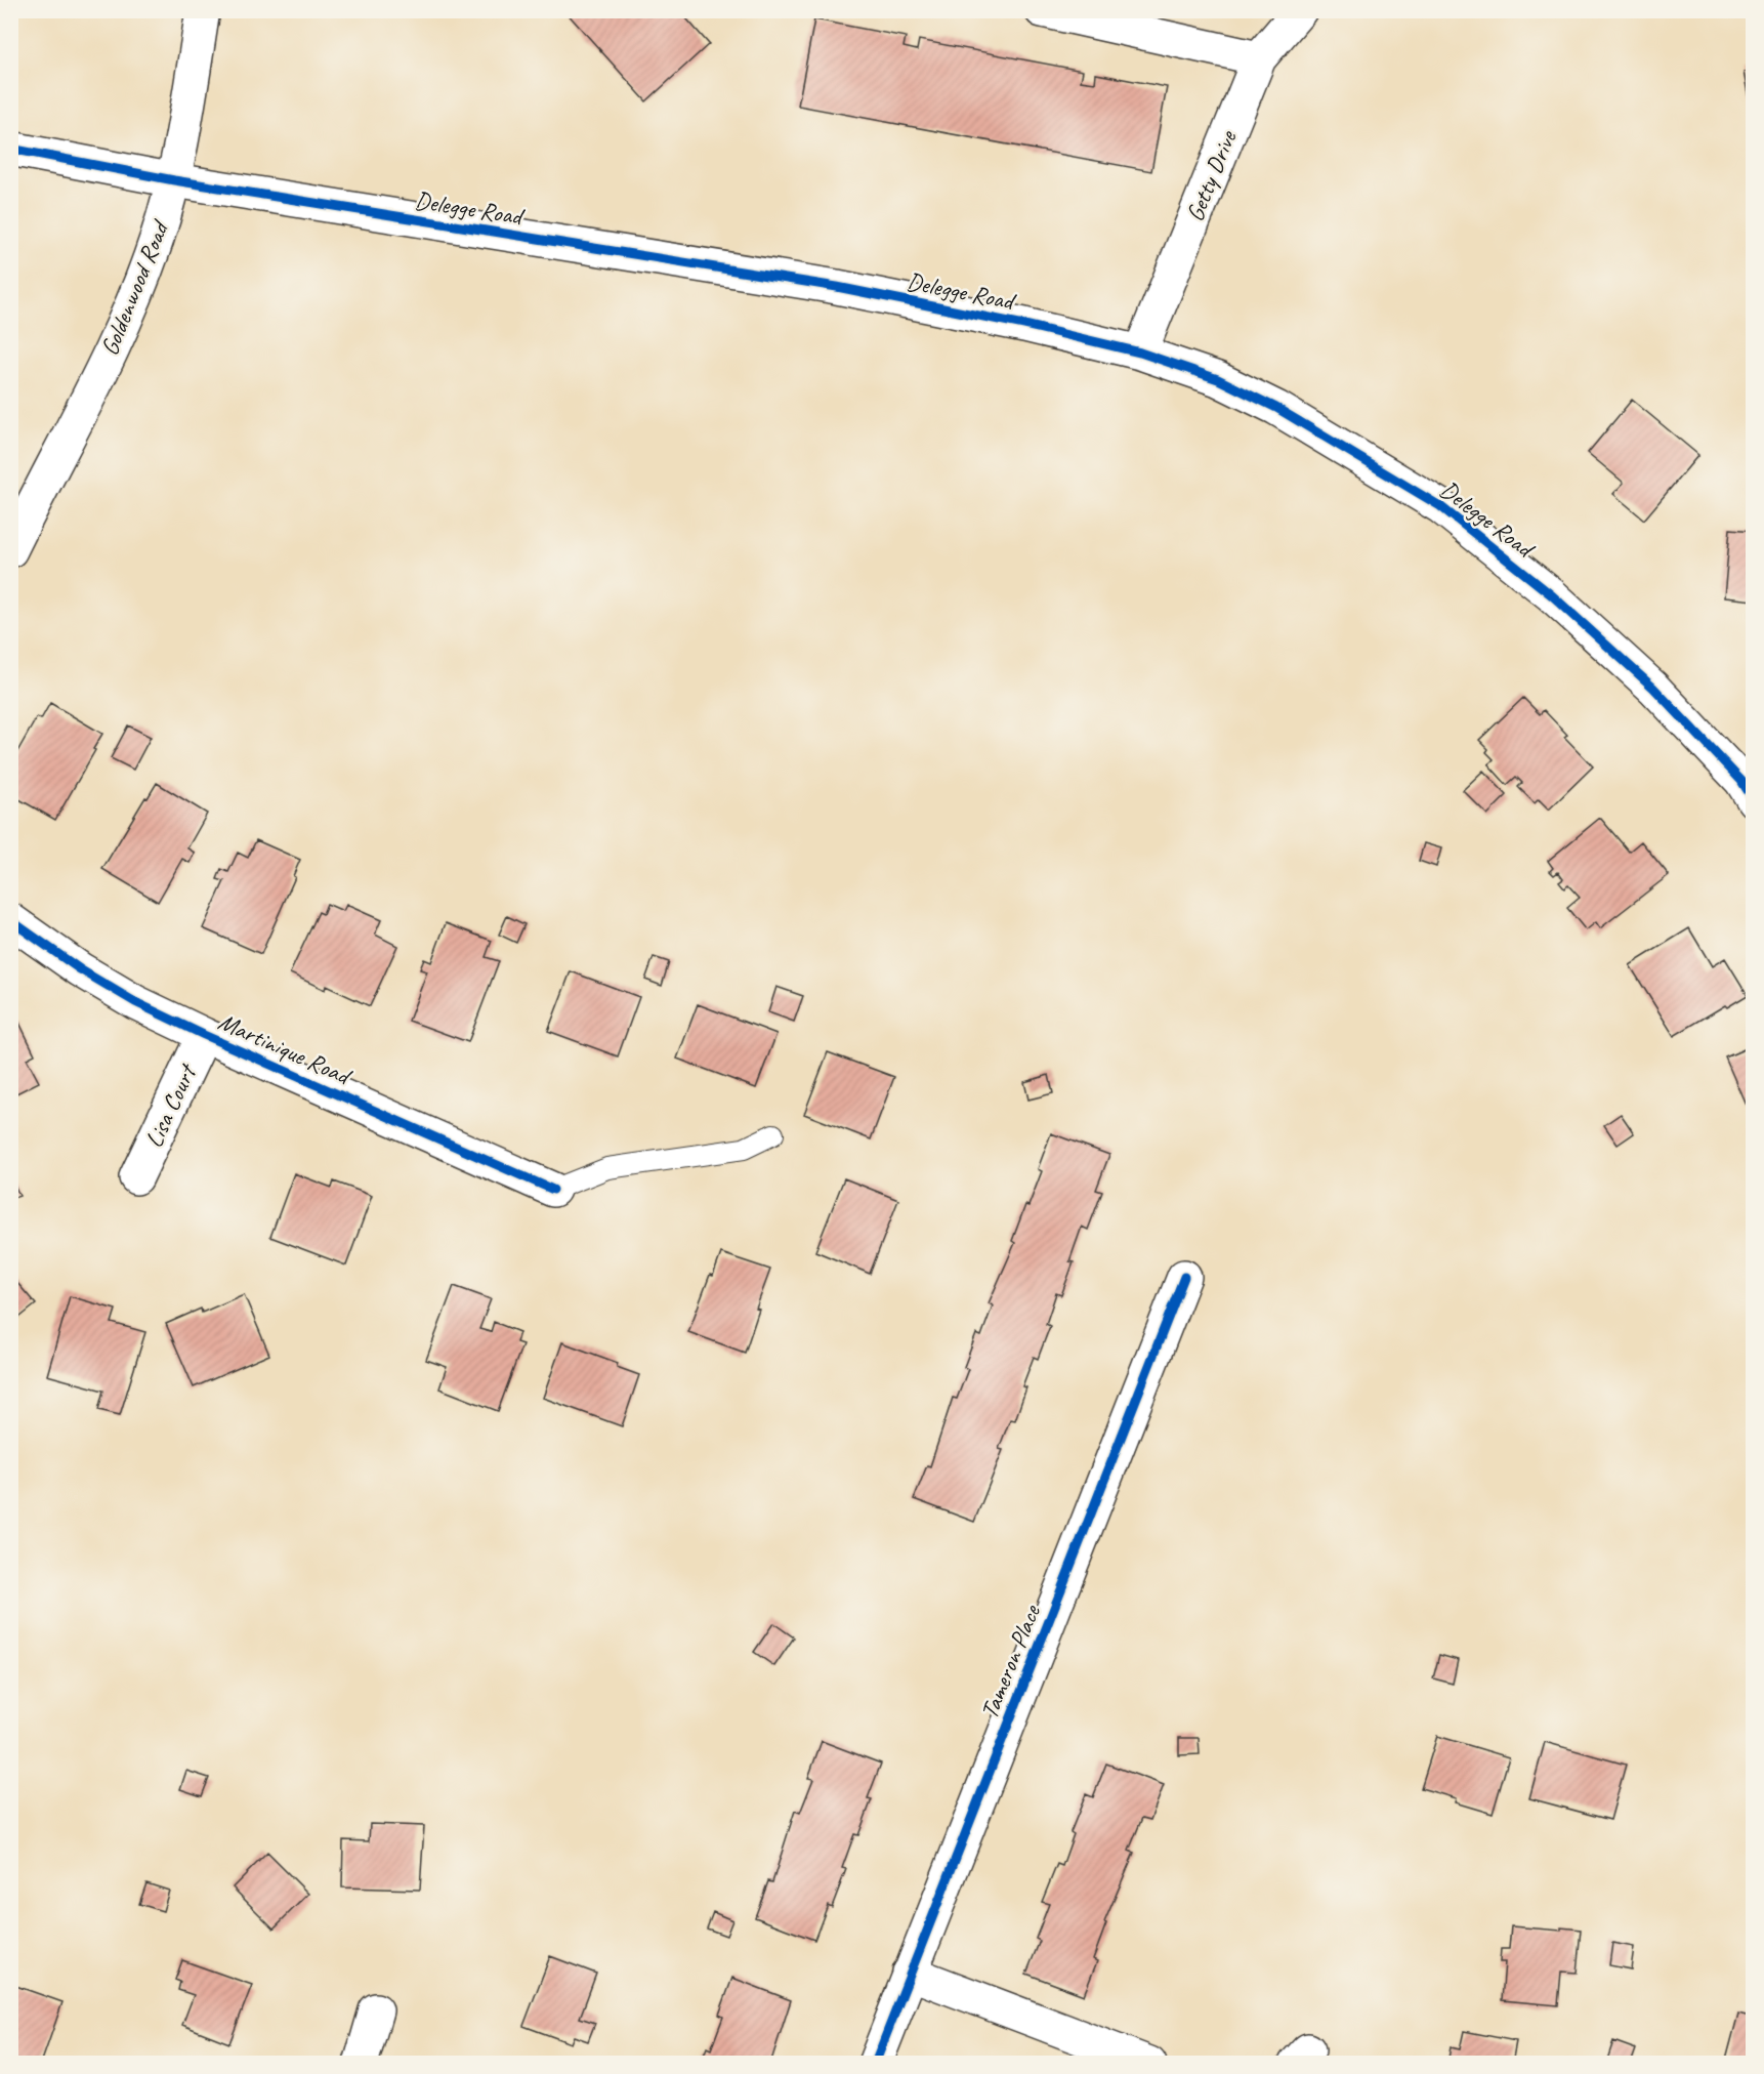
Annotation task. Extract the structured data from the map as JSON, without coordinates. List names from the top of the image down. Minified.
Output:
{"streets":{"street":["Getty Drive","Delegge Road","Goldenwood Road","Martinique Road","Lisa Court","Tameron Place"]},"crossings":[["Getty Drive","Delegge Road"],["Delegge Road","Goldenwood Road"],["Martinique Road","Lisa Court"]]}
